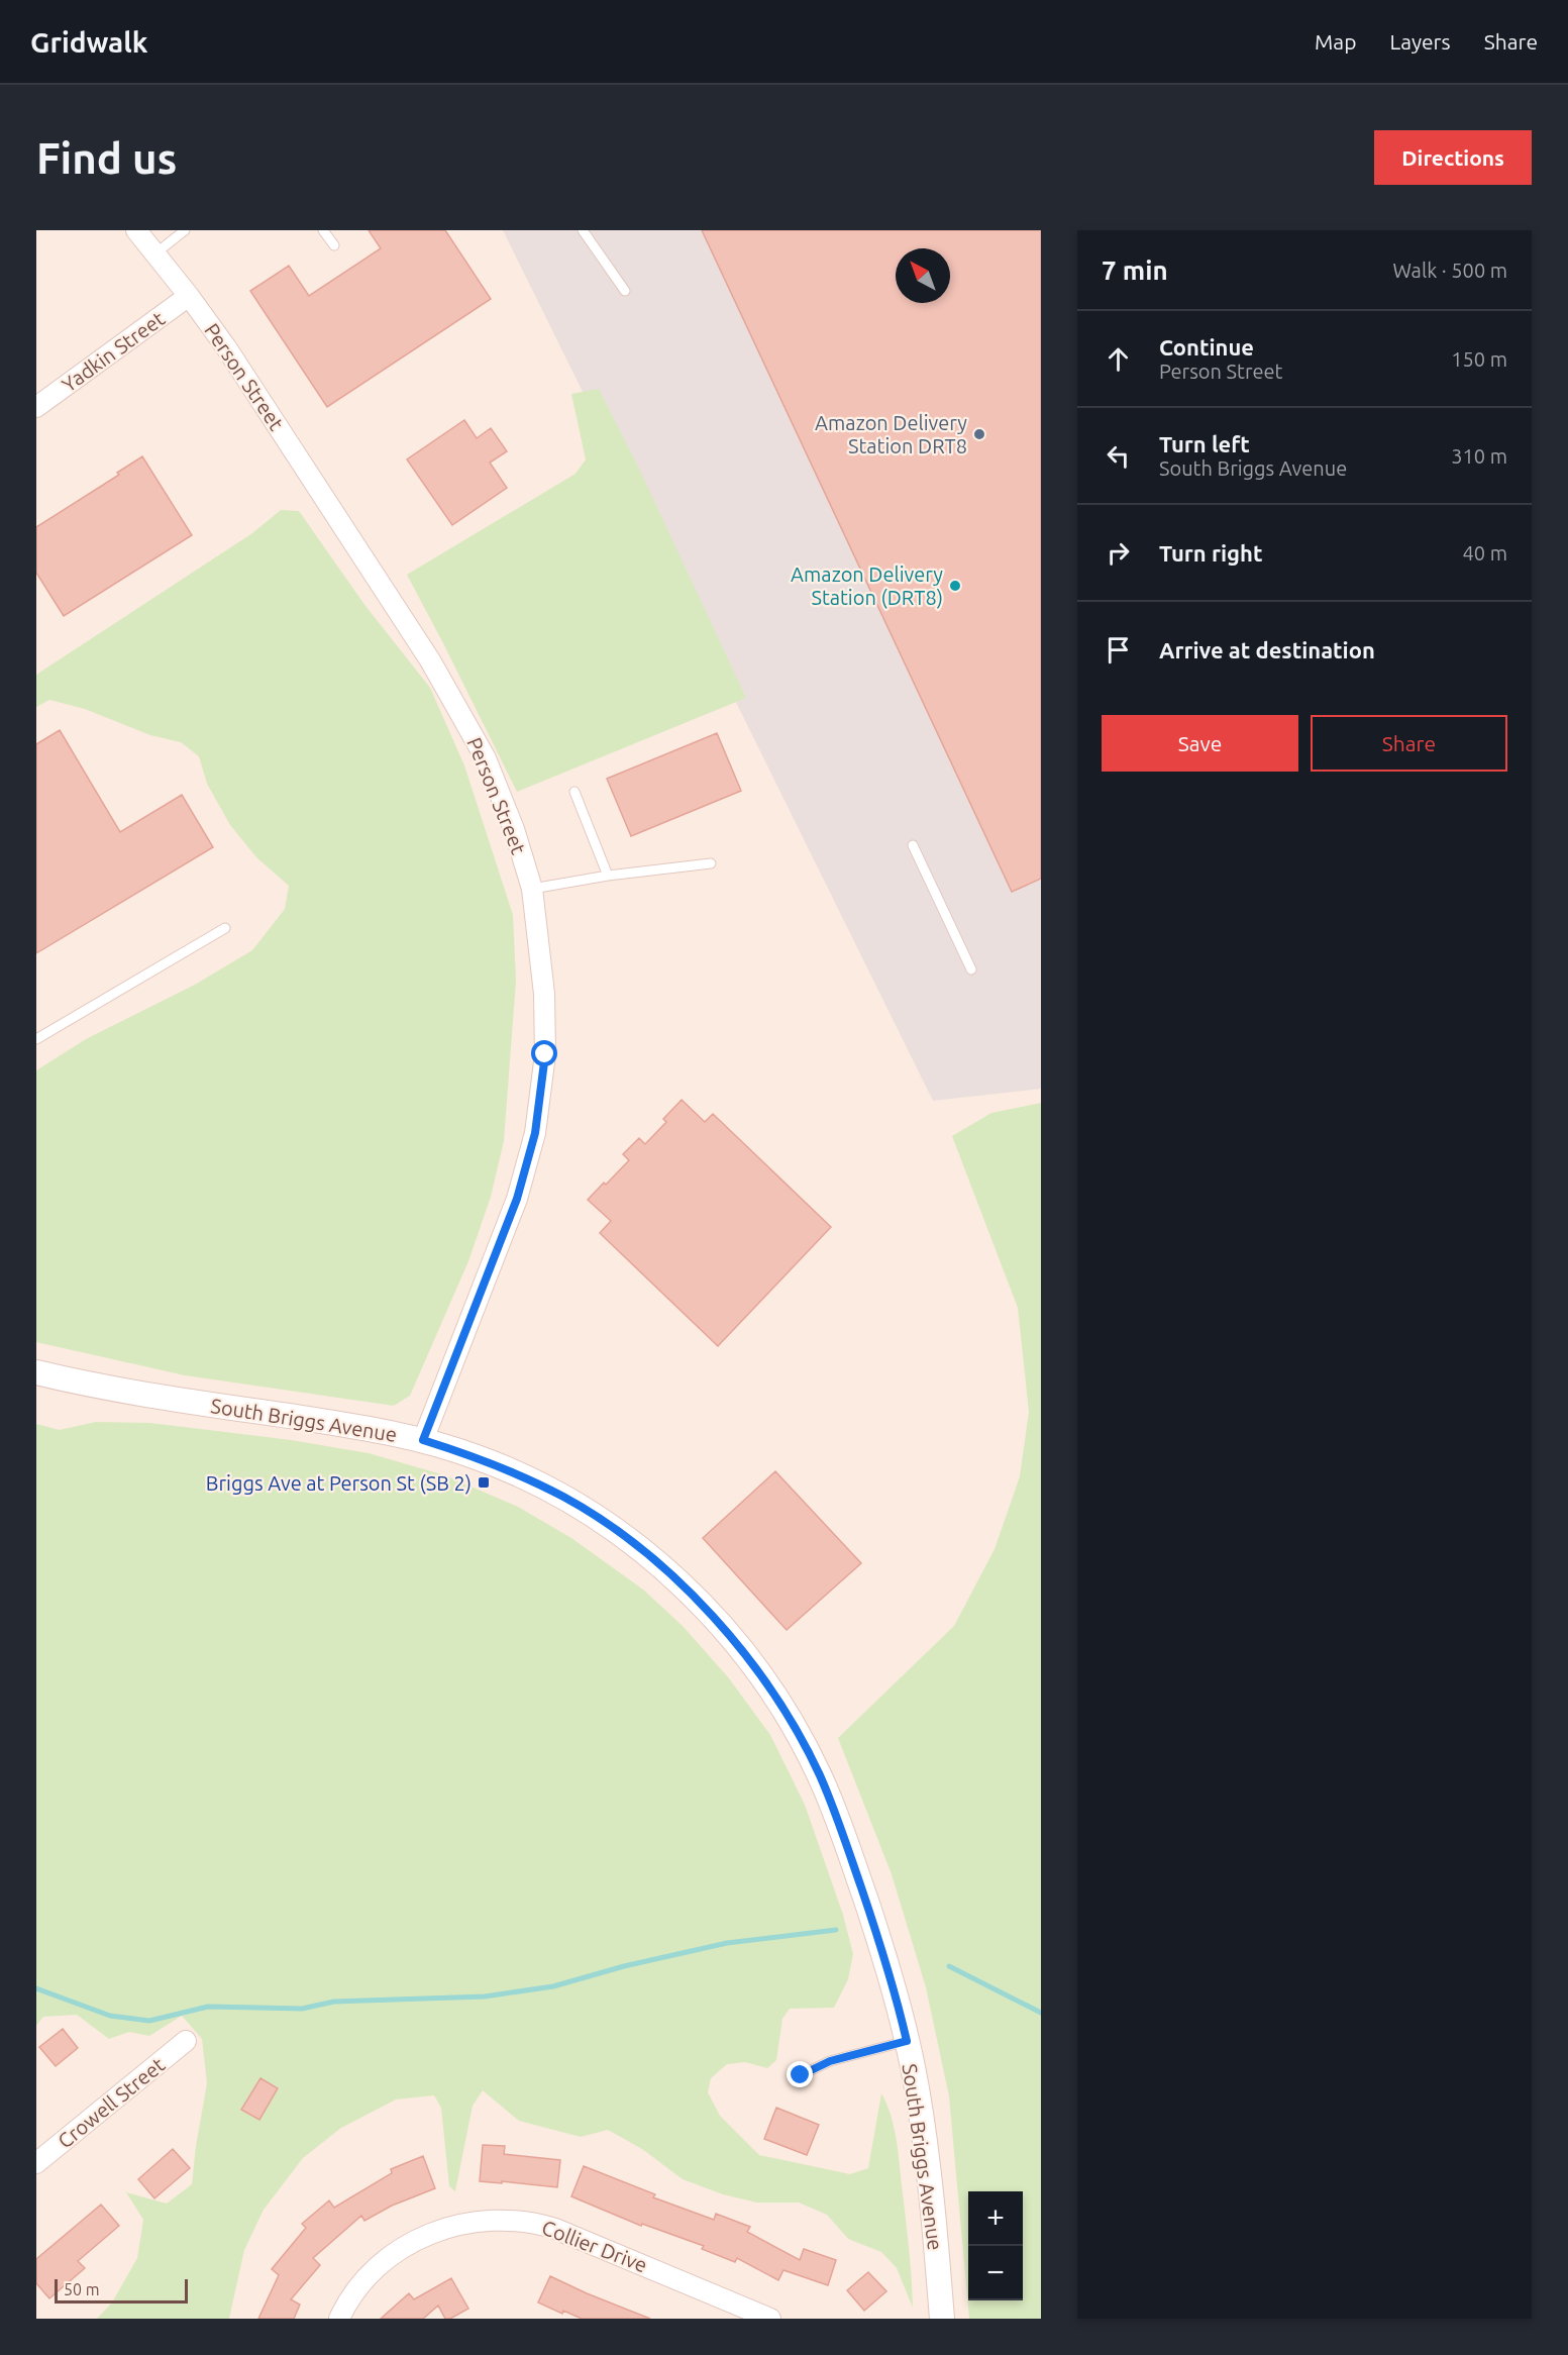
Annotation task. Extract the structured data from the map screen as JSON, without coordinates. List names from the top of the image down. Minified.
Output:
{"streets":{"street":["Yadkin Street","Person Street","South Briggs Avenue","Crowell Street","Collier Drive"]},"crossings":[["Yadkin Street","Person Street"],["Person Street","South Briggs Avenue"]],"places":{"other":["Amazon Delivery Station DRT8","Amazon Delivery Station (DRT8)"],"transit":["Briggs Ave at Person St (SB 2)"]},"scale_bar":"50 m","north":"top left","page":{"header":"Gridwalk","nav":["Map","Layers","Share"],"buttons":["Directions",["Save","Share"]],"title":"Find us","heading":["7 min","Walk · 500 m"],"list":[["Continue","Person Street","150 m"],["Turn left","South Briggs Avenue","310 m"],["Turn right","40 m"],"Arrive at destination"],"map_buttons":["+","−"],"scale":"50 m"}}
